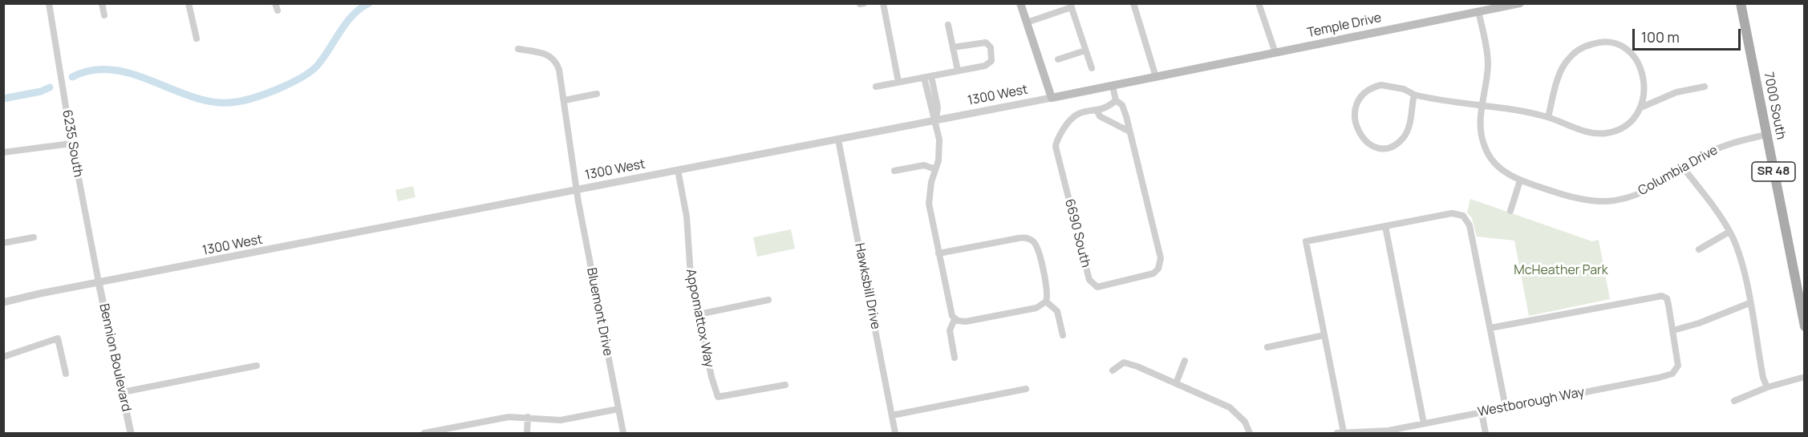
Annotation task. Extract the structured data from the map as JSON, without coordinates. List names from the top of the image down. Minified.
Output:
{"streets":{"main road":["Temple Drive","1300 West","7000 South","SR 48"],"street":["6235 South","Columbia Drive","6690 South","Hawksbill Drive","Bluemont Drive","Appomattox Way","Bennion Boulevard","Westborough Way"]},"crossings":[["Temple Drive","1300 West"],["Temple Drive","Columbia Drive"],["1300 West","6235 South"],["1300 West","6690 South"],["1300 West","Hawksbill Drive"],["1300 West","Bluemont Drive"],["1300 West","Appomattox Way"],["1300 West","Bennion Boulevard"],["7000 South","Columbia Drive"],["6235 South","Bennion Boulevard"]],"parks":["McHeather Park"],"scale_bar":"100 m"}
